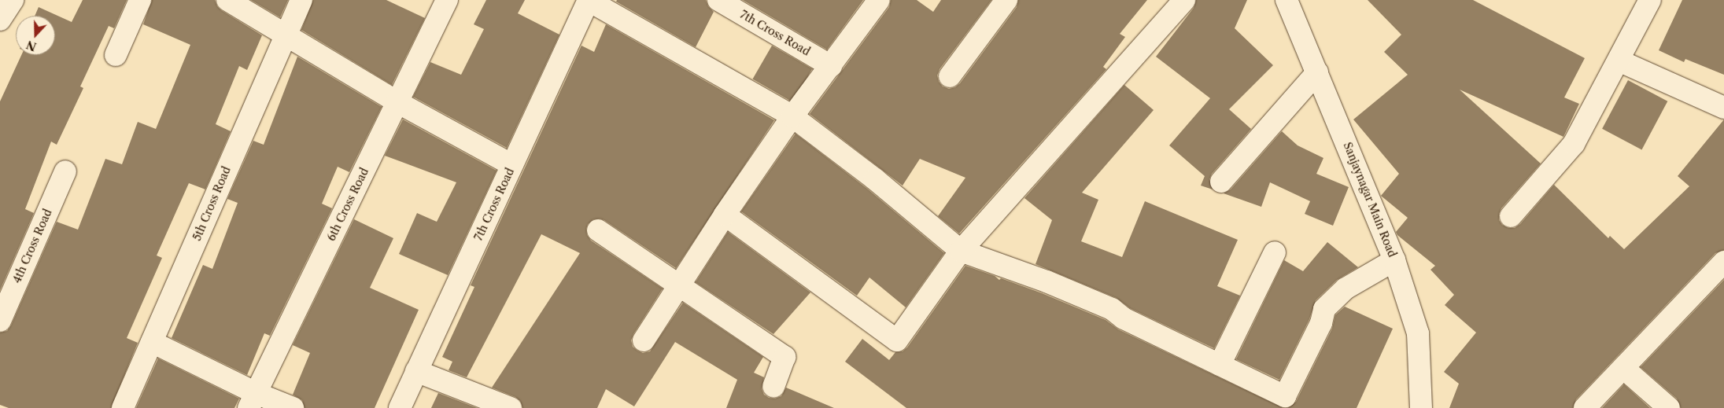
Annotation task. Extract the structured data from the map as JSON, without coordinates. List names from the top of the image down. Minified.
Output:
{"streets":{"street":["7th Cross Road","Sanjaynagar Main Road","5th Cross Road","6th Cross Road","4th Cross Road"]},"north":"bottom"}
